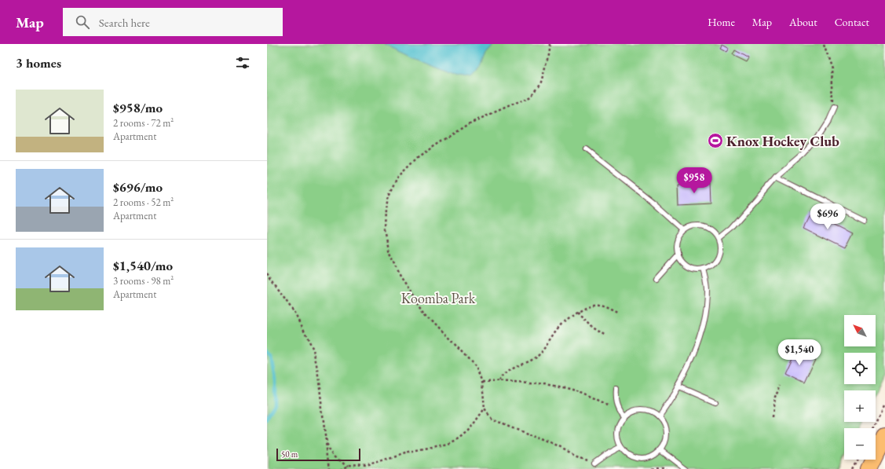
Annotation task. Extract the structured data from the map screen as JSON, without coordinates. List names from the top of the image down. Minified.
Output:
{"parks":["Koomba Park"],"places":{"sports":["Knox Hockey Club"]},"scale_bar":"50 m","north":"top left","page":{"header":"Map","search":"Search here","nav":["Home","Map","About","Contact"],"heading":"3 homes","list":[{"name":"$958/mo","note":"2 rooms · 72 m² · Apartment"},{"name":"$696/mo","note":"2 rooms · 52 m² · Apartment"},{"name":"$1,540/mo","note":"3 rooms · 98 m² · Apartment"}],"price":["$958","$696","$1,540"],"map_buttons":["+","−"],"scale":"50 m"}}
